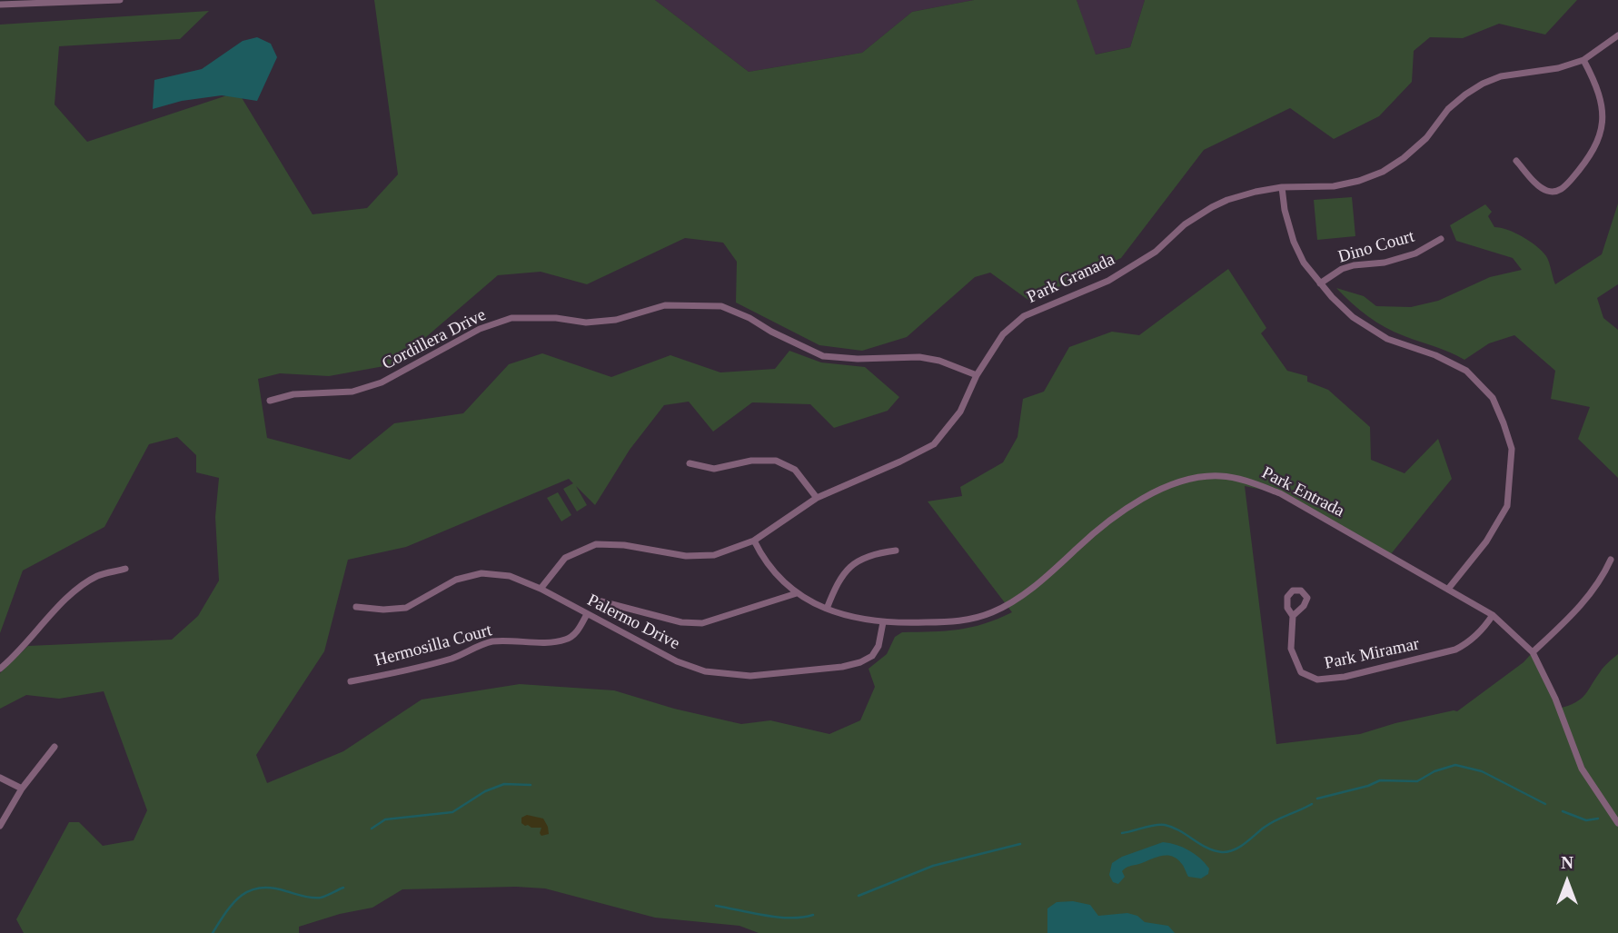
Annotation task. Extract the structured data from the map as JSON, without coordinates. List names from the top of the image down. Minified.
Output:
{"streets":{"street":["Dino Court","Park Granada","Cordillera Drive","Park Entrada","Palermo Drive","Hermosilla Court","Park Miramar"]},"crossings":[["Park Granada","Cordillera Drive"],["Park Granada","Park Entrada"],["Park Granada","Palermo Drive"],["Park Entrada","Palermo Drive"],["Park Entrada","Park Miramar"],["Palermo Drive","Hermosilla Court"]],"north":"top"}
